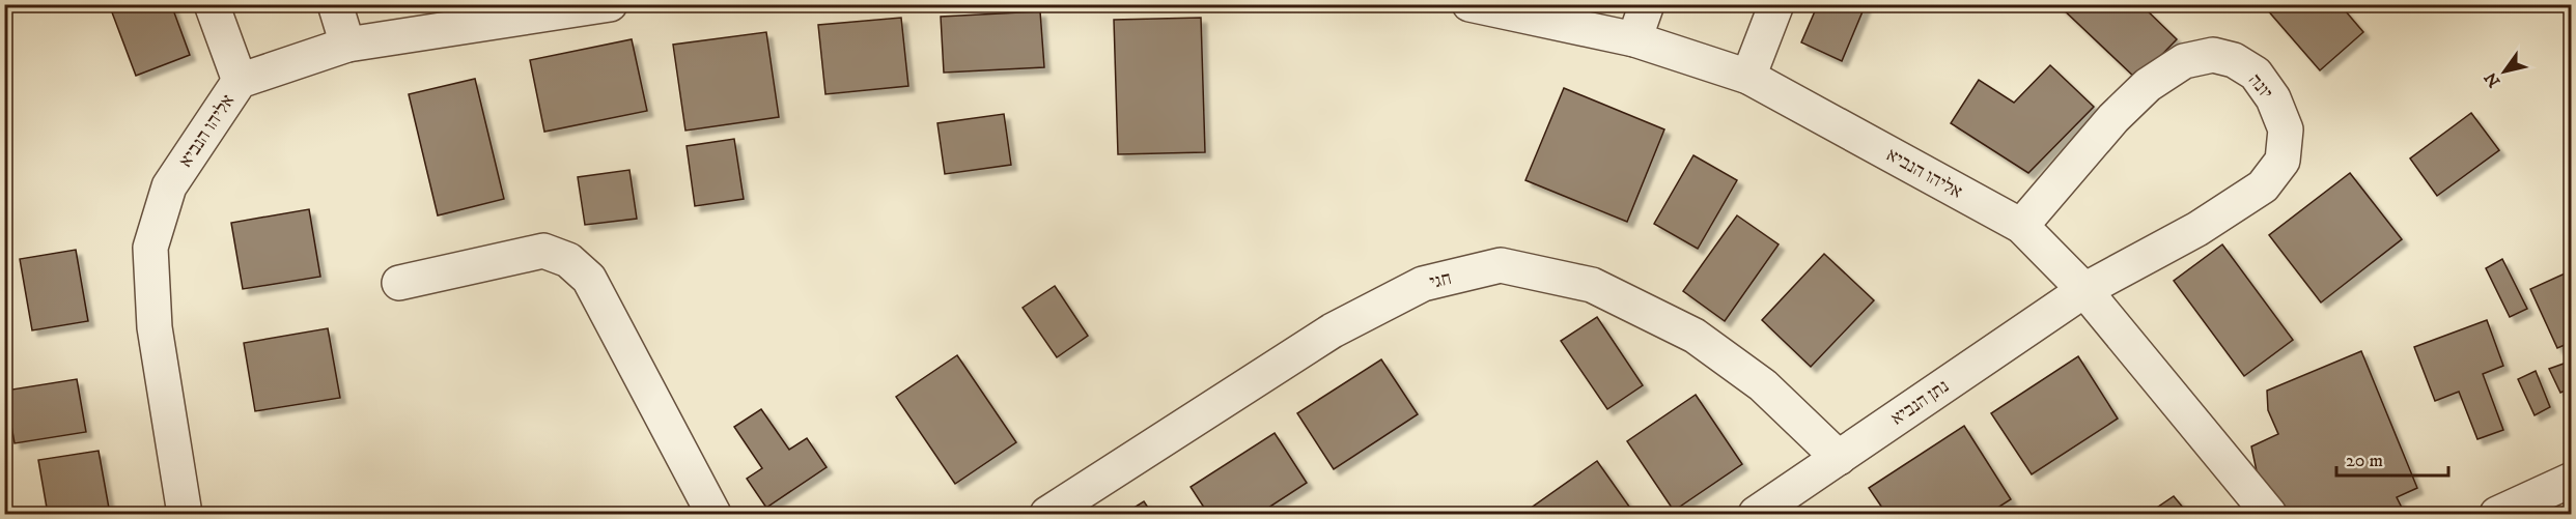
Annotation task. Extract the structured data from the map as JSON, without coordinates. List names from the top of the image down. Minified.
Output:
{"streets":{"street":["יונה","אליהו הנביא","חגי","נתן הנביא"]},"crossings":[["יונה","אליהו הנביא"],["יונה","נתן הנביא"],["אליהו הנביא","נתן הנביא"],["חגי","נתן הנביא"]],"scale_bar":"20 m","north":"bottom left"}
